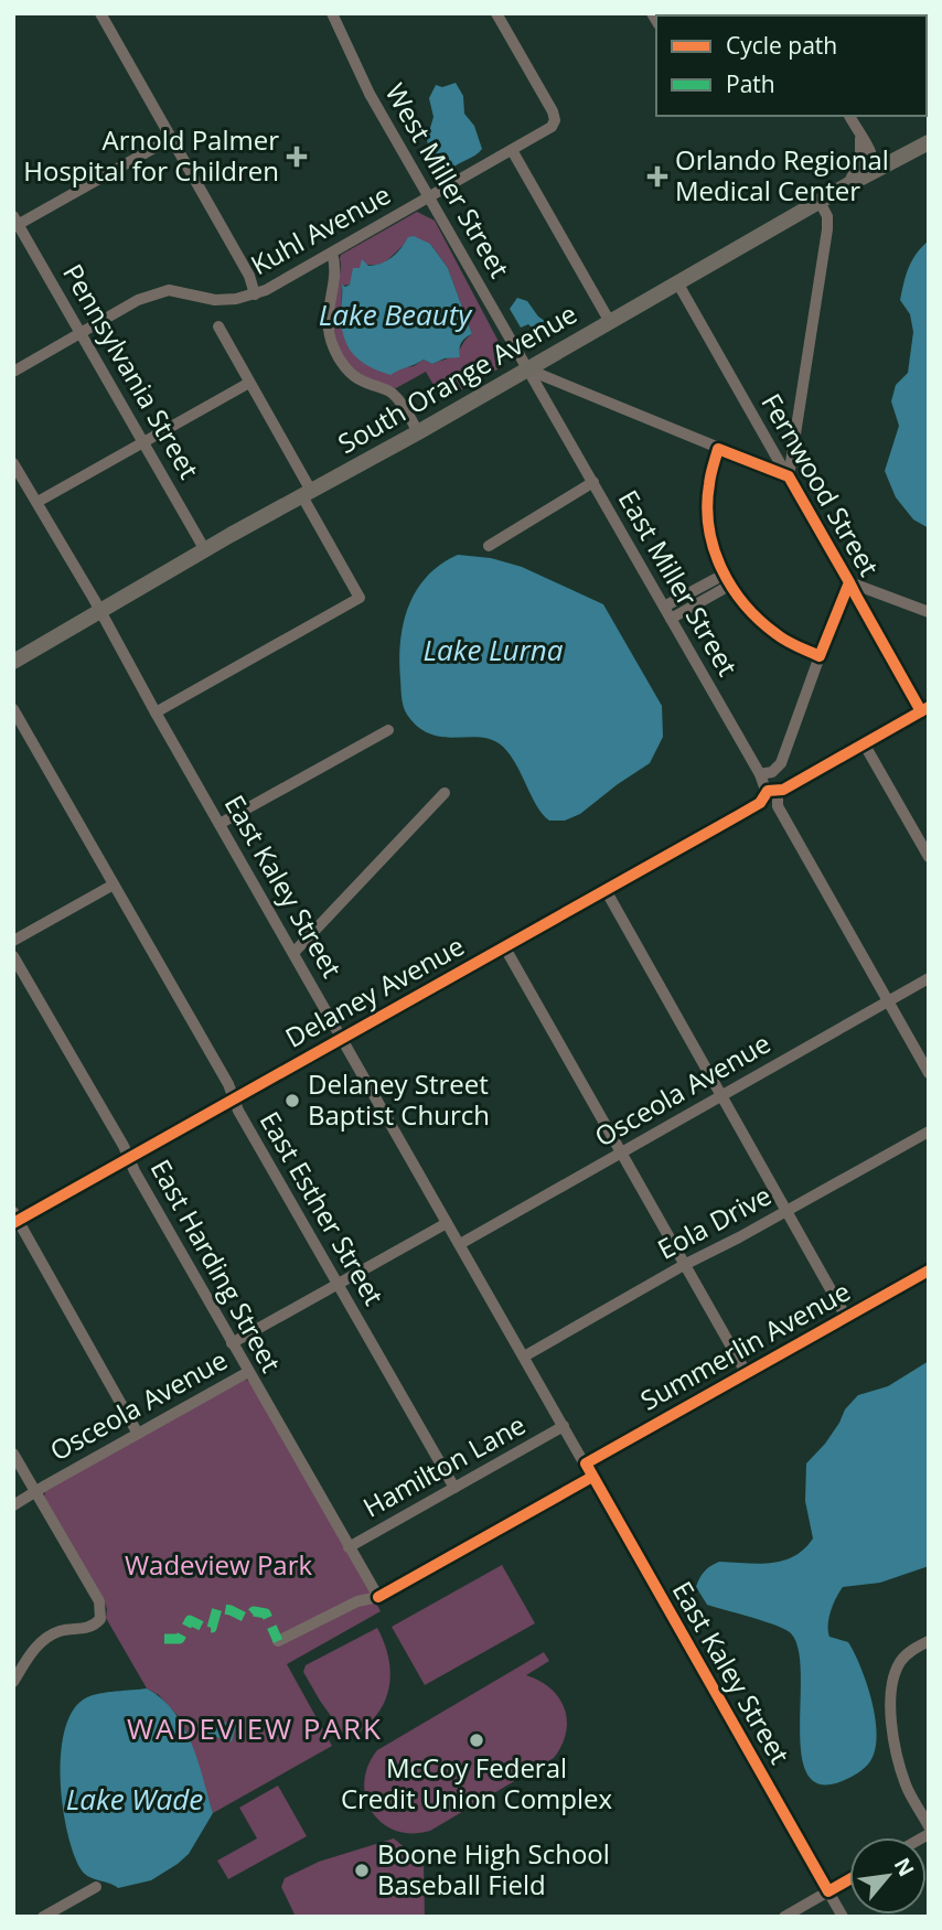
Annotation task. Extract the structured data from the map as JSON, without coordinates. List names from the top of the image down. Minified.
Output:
{"streets":{"main road":["South Orange Avenue"],"street":["West Miller Street","Kuhl Avenue","Pennsylvania Street","Fernwood Street","East Miller Street","East Kaley Street","Delaney Avenue","Osceola Avenue","East Esther Street","Eola Drive","East Harding Street","Summerlin Avenue","Hamilton Lane"]},"crossings":[["West Miller Street","Kuhl Avenue"],["West Miller Street","South Orange Avenue"],["West Miller Street","East Miller Street"],["Kuhl Avenue","Pennsylvania Street"],["Pennsylvania Street","South Orange Avenue"],["South Orange Avenue","Fernwood Street"],["South Orange Avenue","East Miller Street"],["South Orange Avenue","East Kaley Street"],["Fernwood Street","Delaney Avenue"],["East Miller Street","Delaney Avenue"],["East Miller Street","Osceola Avenue"],["East Kaley Street","Delaney Avenue"],["East Kaley Street","Osceola Avenue"],["East Kaley Street","Eola Drive"],["East Kaley Street","Summerlin Avenue"],["East Kaley Street","Hamilton Lane"],["Delaney Avenue","East Esther Street"],["Delaney Avenue","East Harding Street"],["Osceola Avenue","East Esther Street"],["Osceola Avenue","East Harding Street"],["East Esther Street","Hamilton Lane"],["East Harding Street","Hamilton Lane"]],"districts":["WADEVIEW PARK"],"water":["Lake Beauty","Lake Lurna","Lake Wade"],"parks":["Wadeview Park"],"places":{"health":["Arnold Palmer Hospital for Children","Orlando Regional Medical Center"],"other":["Delaney Street Baptist Church","McCoy Federal Credit Union Complex","Boone High School Baseball Field"]},"legend":["Cycle path","Path"],"north":"top right"}
